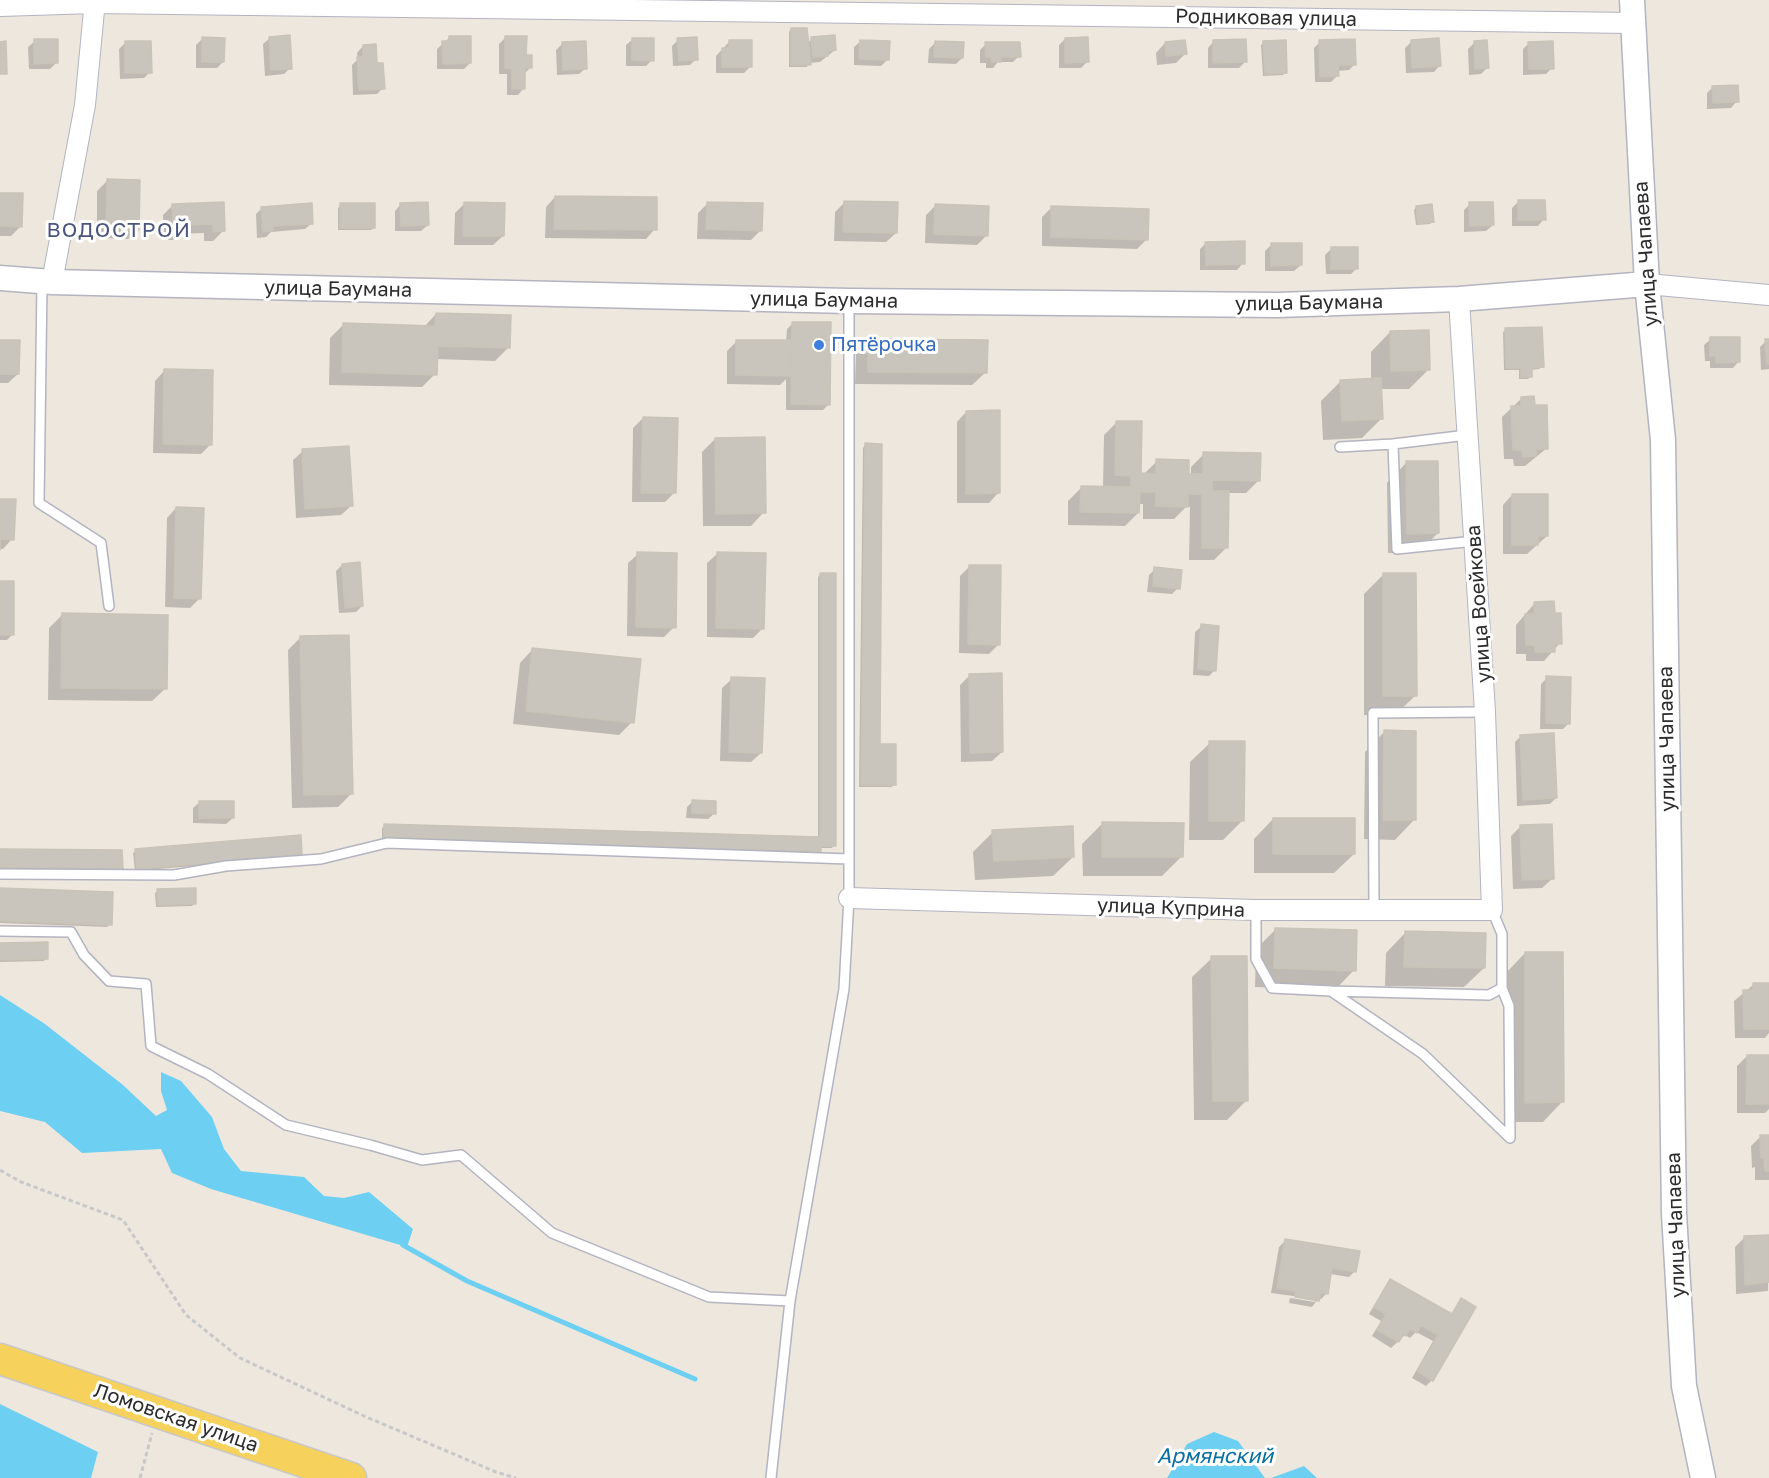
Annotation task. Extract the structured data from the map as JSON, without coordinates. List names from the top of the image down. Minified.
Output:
{"streets":{"main road":["Ломовская улица"],"street":["Родниковая улица","улица Чапаева","улица Баумана","улица Воейкова","улица Куприна"]},"crossings":[["Родниковая улица","улица Чапаева"],["улица Чапаева","улица Баумана"],["улица Баумана","улица Воейкова"],["улица Воейкова","улица Куприна"]],"districts":["ВОДОСТРОЙ"],"water":["Армянский"],"places":["Пятёрочка"]}
